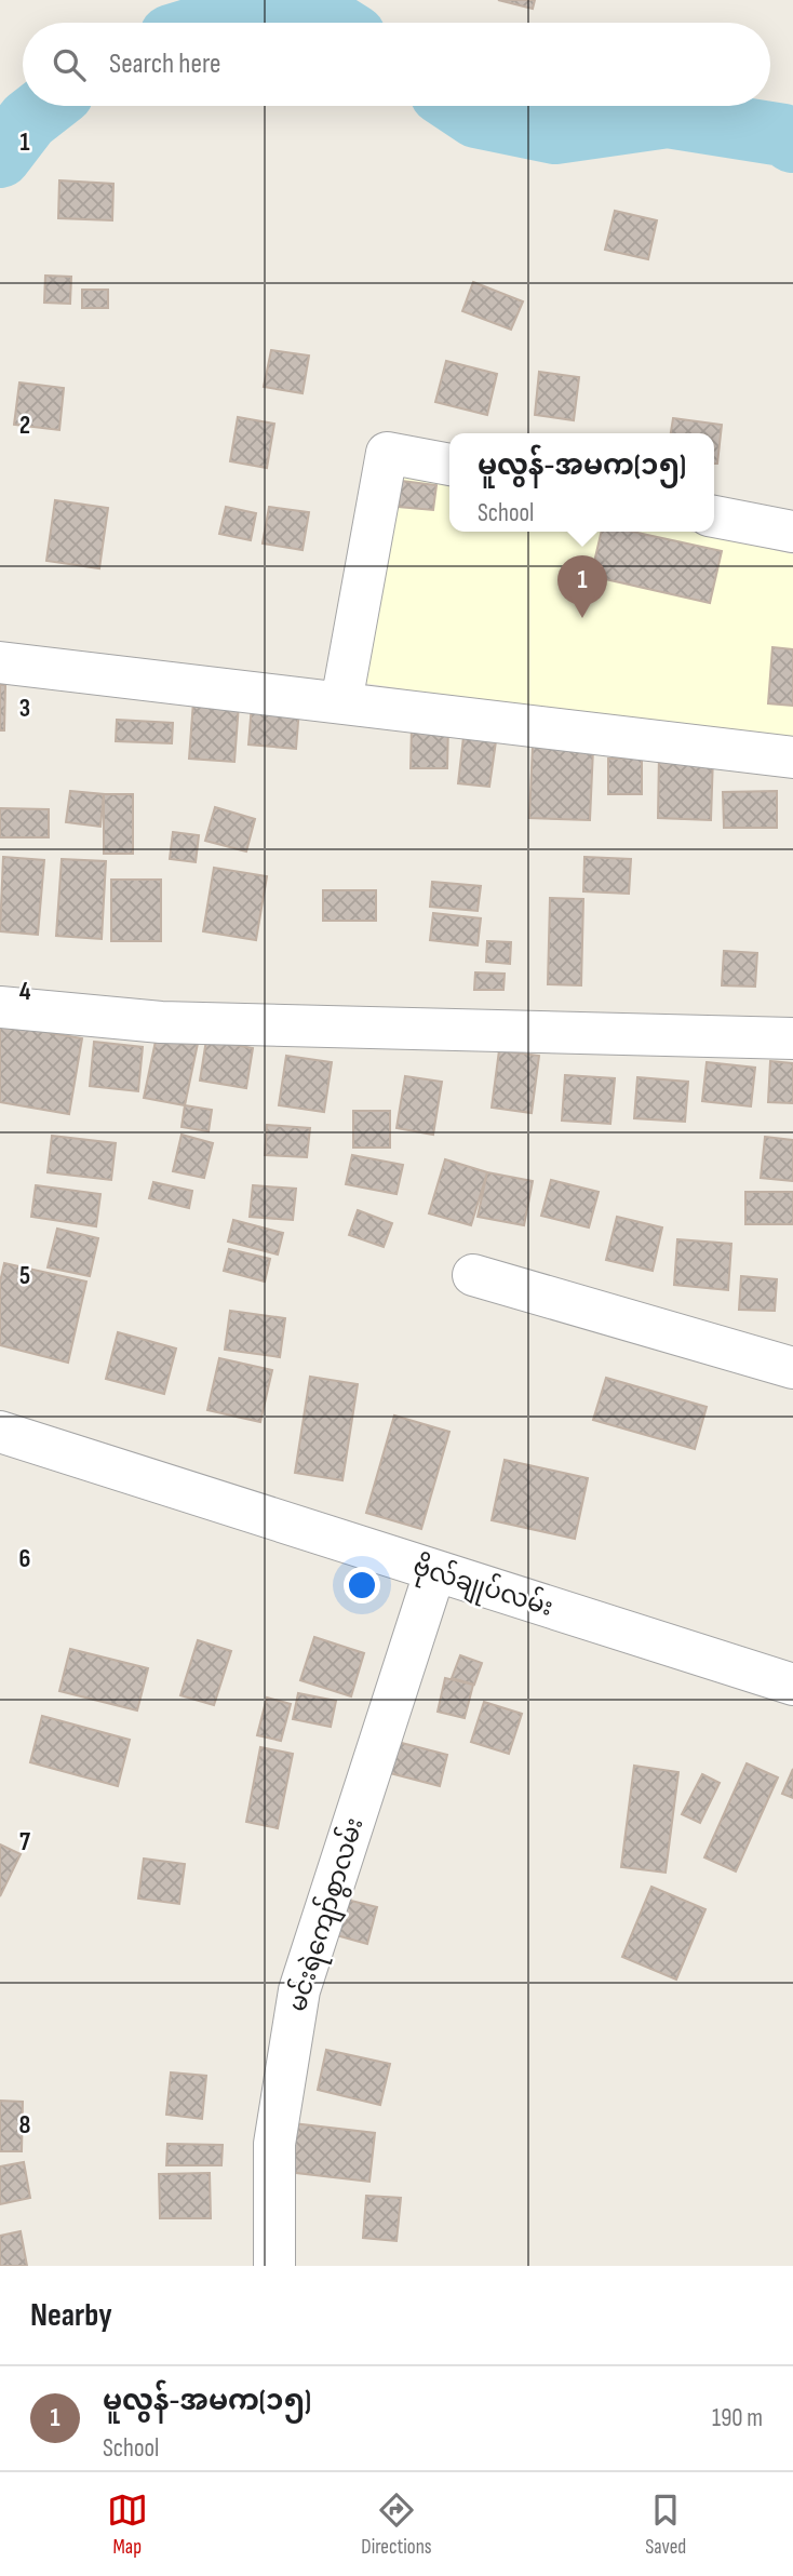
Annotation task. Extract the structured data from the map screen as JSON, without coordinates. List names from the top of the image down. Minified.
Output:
{"streets":{"street":["ဗိုလ်ချုပ်လမ်း","မင်းရဲကျော်စွာလမ်း"]},"crossings":[["ဗိုလ်ချုပ်လမ်း","မင်းရဲကျော်စွာလမ်း"]],"page":{"search":"Search here","popup":["မူလွန်-အမက(၁၅)","School"],"pins":"1","heading":"Nearby","list":[{"mark":"1","name":"မူလွန်-အမက(၁၅)","note":"School","value":"190 m"}],"nav":["Map","Directions","Saved"]},"grid":{"rows":["1","2","3","4","5","6","7","8"]}}
